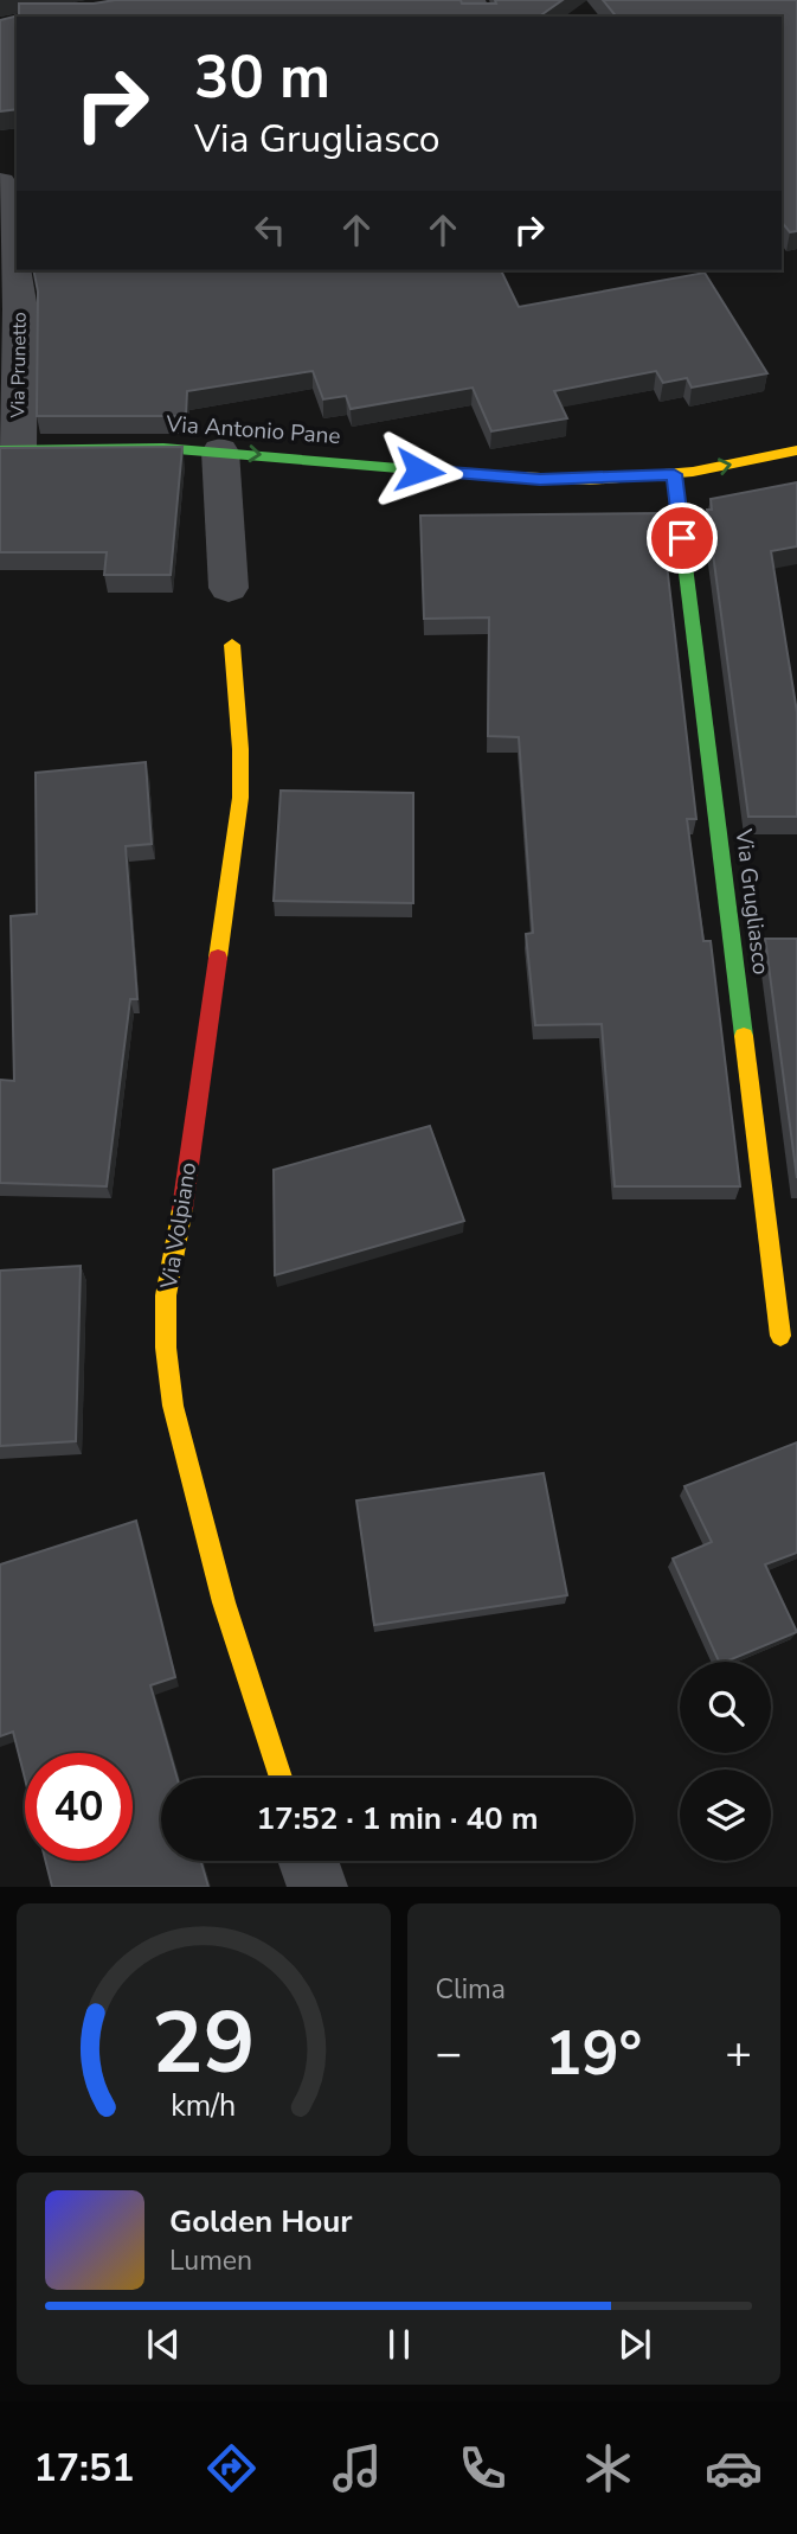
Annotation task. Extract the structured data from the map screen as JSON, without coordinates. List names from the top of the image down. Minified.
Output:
{"streets":{"street":["Via Prunetto","Via Antonio Pane","Via Grugliasco","Via Volpiano"]},"crossings":[["Via Prunetto","Via Antonio Pane"],["Via Antonio Pane","Via Grugliasco"]],"one_way":["Via Antonio Pane"],"page":{"turn":["30 m","Via Grugliasco"],"limit":"40","trip":"17:52 · 1 min · 40 m","tile":"Clima","heat":["−","19°","+"],"song":["Golden Hour","Lumen"],"tabs":"17:51","gauge":["29","km/h"]}}
